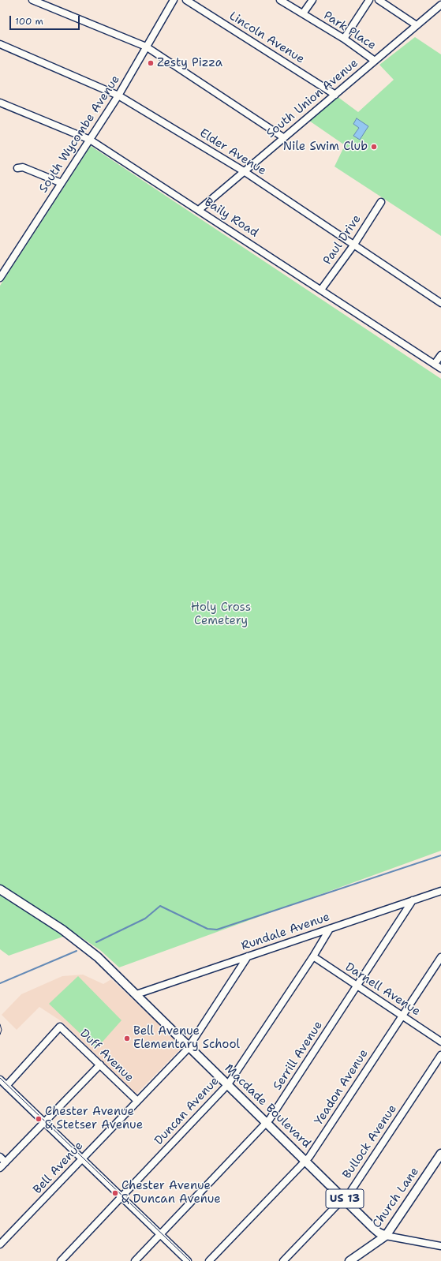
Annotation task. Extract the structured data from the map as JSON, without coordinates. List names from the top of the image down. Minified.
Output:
{"streets":{"main road":["Macdade Boulevard","Church Lane","US 13"],"street":["Park Place","Lincoln Avenue","South Union Avenue","South Wycombe Avenue","Elder Avenue","Baily Road","Paul Drive","Rundale Avenue","Darnell Avenue","Duff Avenue","Serrill Avenue","Yeadon Avenue","Duncan Avenue","Bullock Avenue","Bell Avenue"]},"crossings":[["Park Place","South Union Avenue"],["Lincoln Avenue","South Union Avenue"],["South Union Avenue","Elder Avenue"],["South Union Avenue","Baily Road"],["South Wycombe Avenue","Elder Avenue"],["South Wycombe Avenue","Baily Road"],["Elder Avenue","Paul Drive"],["Baily Road","Paul Drive"],["Rundale Avenue","Serrill Avenue"],["Rundale Avenue","Macdade Boulevard"],["Rundale Avenue","Duncan Avenue"],["Rundale Avenue","Bell Avenue"],["Darnell Avenue","Serrill Avenue"],["Darnell Avenue","Yeadon Avenue"],["Darnell Avenue","Duncan Avenue"],["Duff Avenue","Bell Avenue"],["Serrill Avenue","Macdade Boulevard"],["Yeadon Avenue","Macdade Boulevard"],["Macdade Boulevard","Duncan Avenue"],["Macdade Boulevard","Bullock Avenue"],["Macdade Boulevard","Bell Avenue"],["Macdade Boulevard","Church Lane"]],"parks":["Holy Cross Cemetery"],"places":["Zesty Pizza","Nile Swim Club","Bell Avenue Elementary School","Chester Avenue & Stetser Avenue","Chester Avenue & Duncan Avenue"],"scale_bar":"100 m"}
